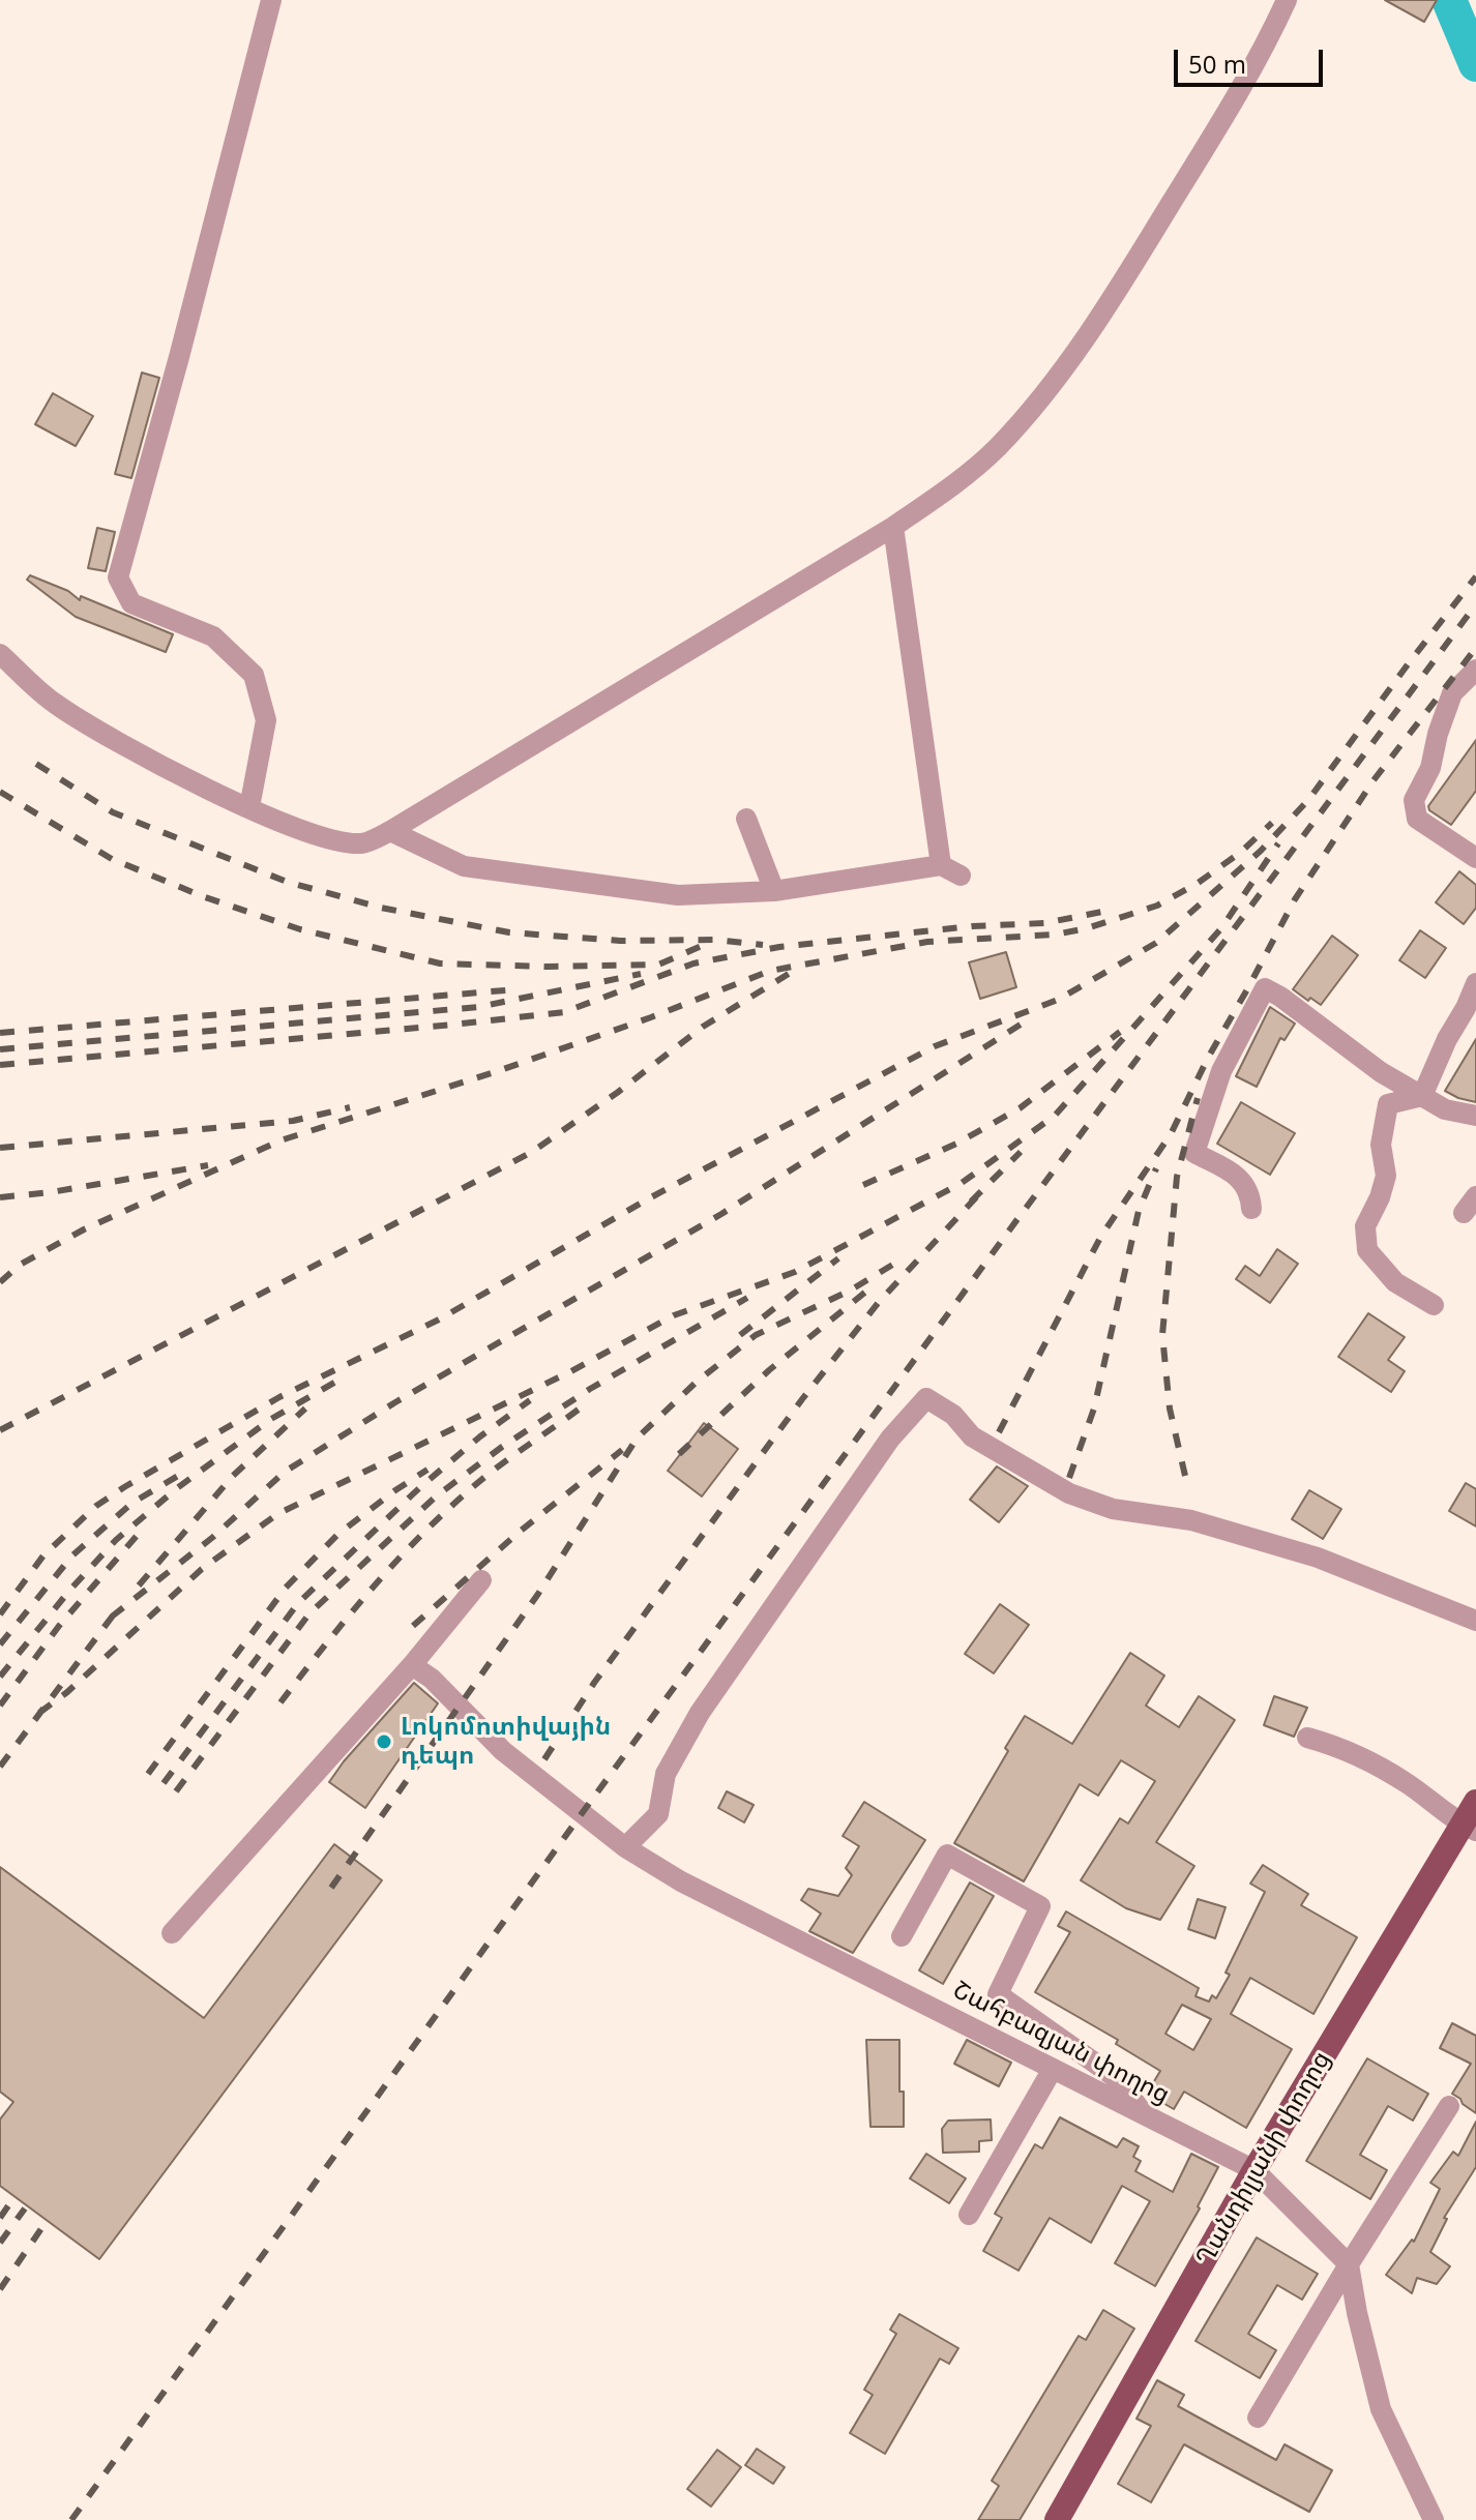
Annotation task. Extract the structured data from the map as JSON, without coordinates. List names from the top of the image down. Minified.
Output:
{"streets":{"main road":["Ղանդիլյանի փողոց"],"street":["Շահբազյան փողոց"]},"crossings":[["Շահբազյան փողոց","Ղանդիլյանի փողոց"]],"places":["Լոկոմոտիվային դեպո"],"scale_bar":"50 m"}
